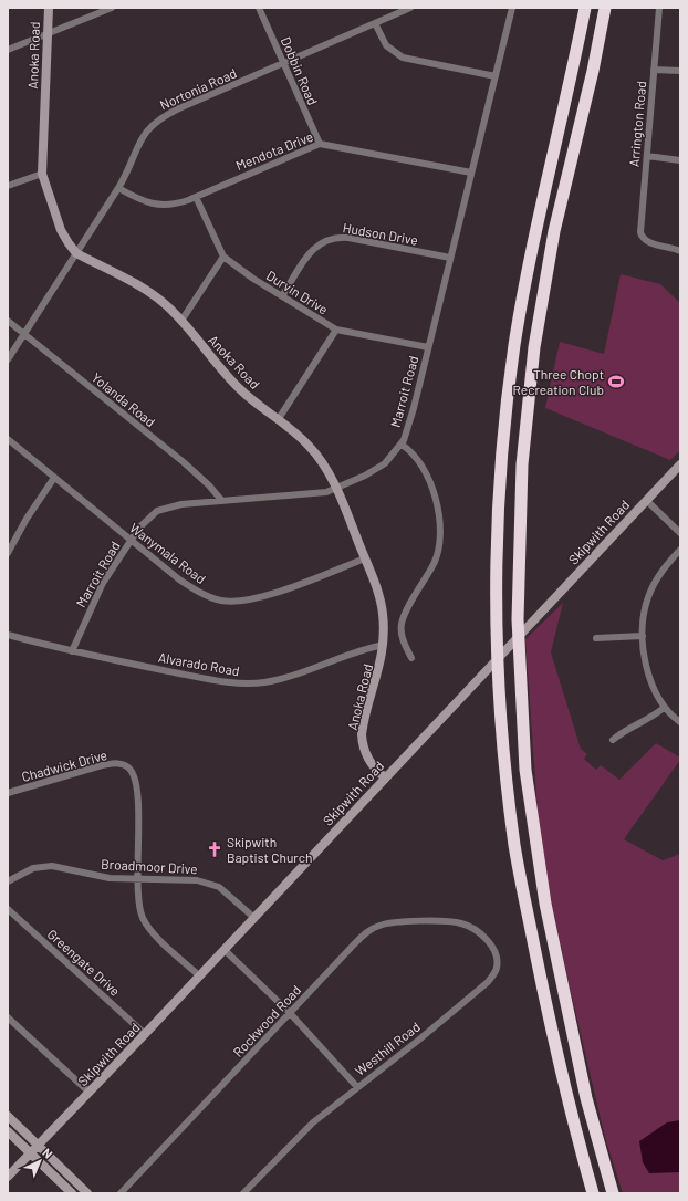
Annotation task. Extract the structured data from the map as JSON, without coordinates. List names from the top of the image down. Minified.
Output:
{"streets":{"main road":["Anoka Road","Skipwith Road"],"street":["Dobbin Road","Nortonia Road","Arrington Road","Mendota Drive","Hudson Drive","Durvin Drive","Marroit Road","Yolanda Road","Wanymala Road","Alvarado Road","Chadwick Drive","Broadmoor Drive","Greengate Drive","Rockwood Road","Westhill Road"]},"crossings":[["Anoka Road","Nortonia Road"],["Anoka Road","Marroit Road"],["Anoka Road","Skipwith Road"],["Anoka Road","Wanymala Road"],["Anoka Road","Alvarado Road"],["Dobbin Road","Nortonia Road"],["Dobbin Road","Mendota Drive"],["Nortonia Road","Mendota Drive"],["Nortonia Road","Yolanda Road"],["Mendota Drive","Marroit Road"],["Hudson Drive","Durvin Drive"],["Hudson Drive","Marroit Road"],["Durvin Drive","Marroit Road"],["Marroit Road","Yolanda Road"],["Marroit Road","Wanymala Road"],["Marroit Road","Alvarado Road"],["Skipwith Road","Broadmoor Drive"],["Skipwith Road","Greengate Drive"],["Chadwick Drive","Broadmoor Drive"],["Rockwood Road","Westhill Road"]],"places":{"sports":["Three Chopt Recreation Club"],"church":["Skipwith Baptist Church"]},"north":"top right"}
